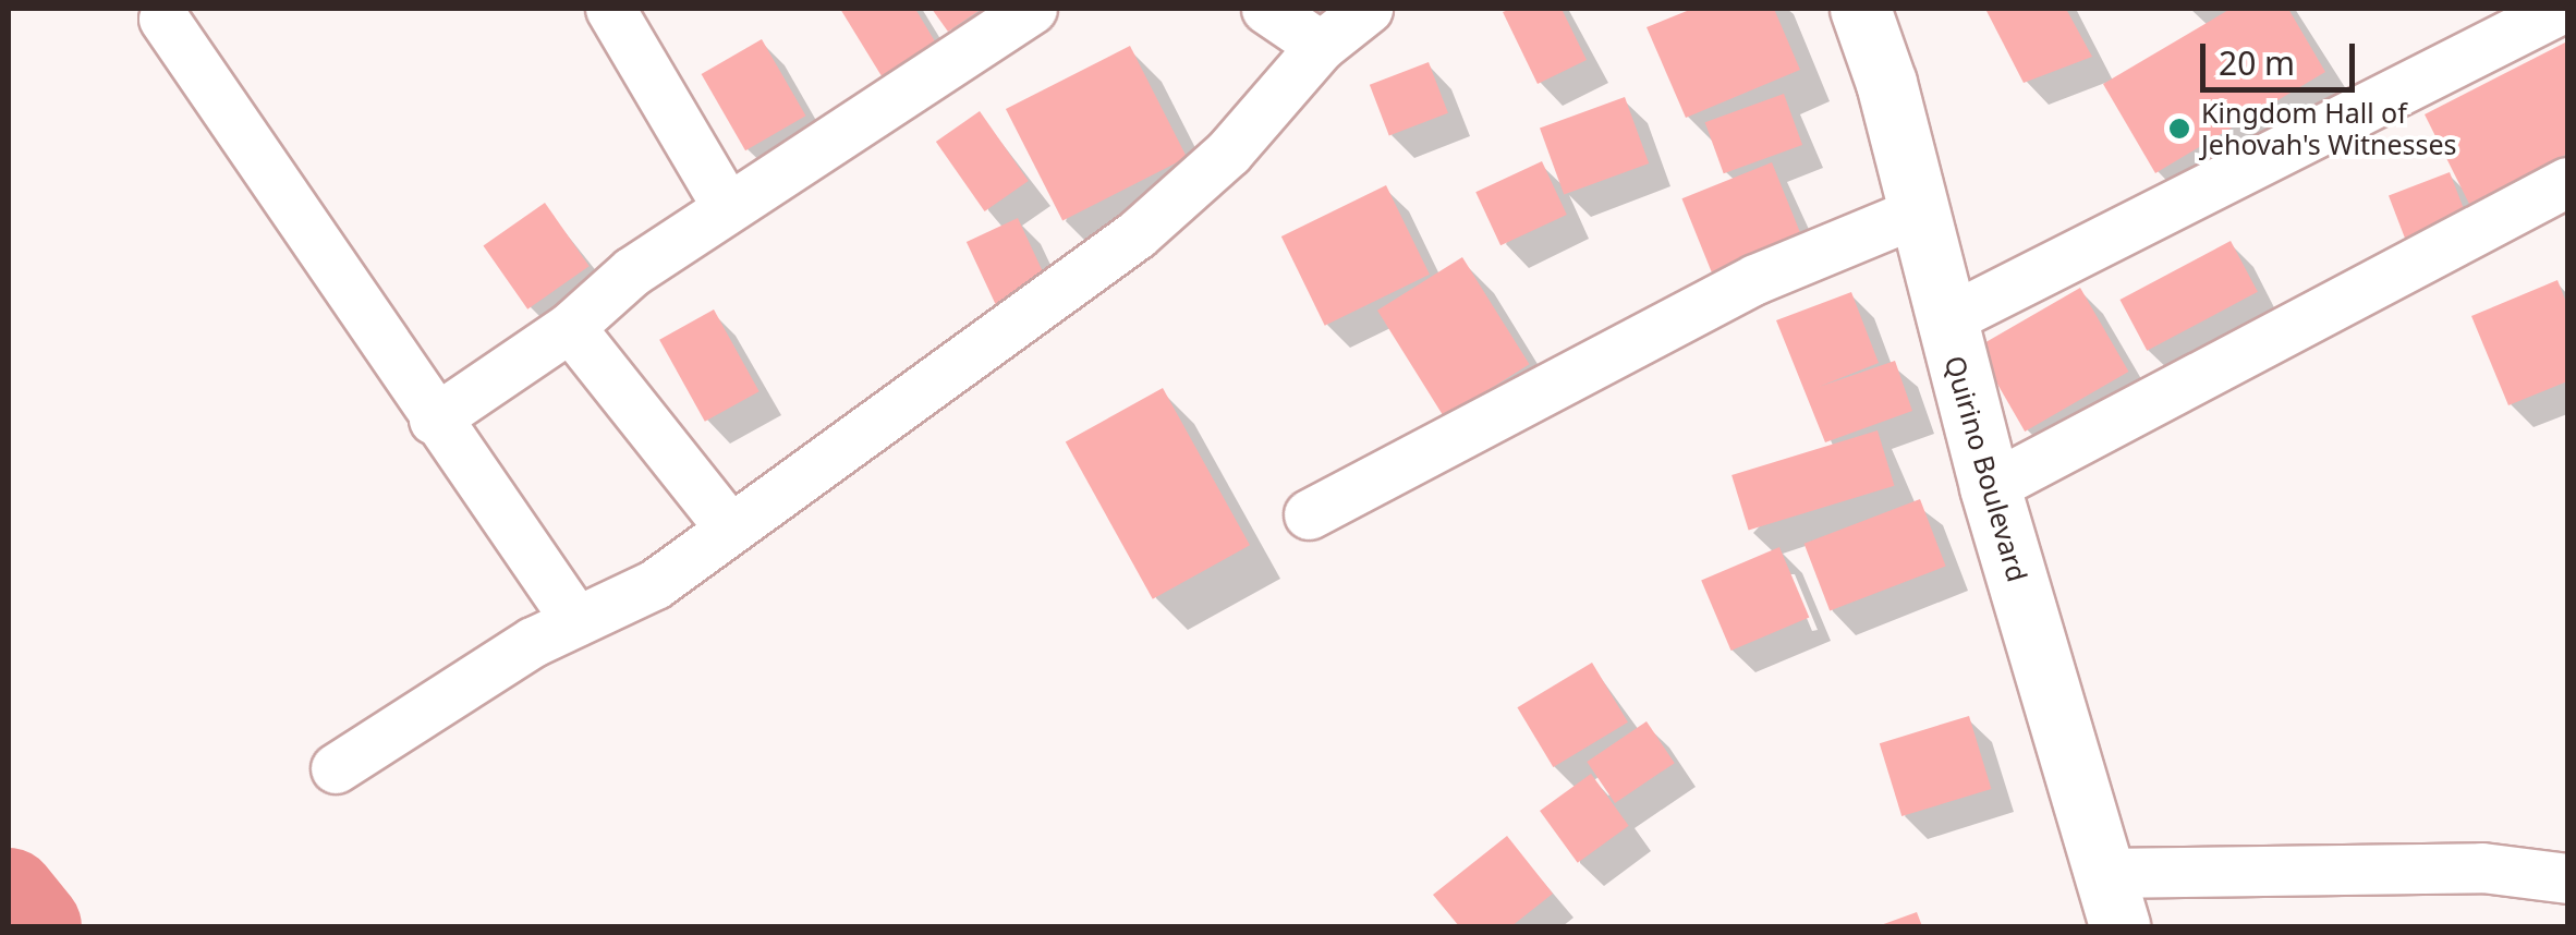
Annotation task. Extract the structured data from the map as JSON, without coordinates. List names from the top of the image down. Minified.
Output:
{"streets":{"main road":["Quirino Boulevard"]},"places":["Kingdom Hall of Jehovah's Witnesses"],"scale_bar":"20 m"}
